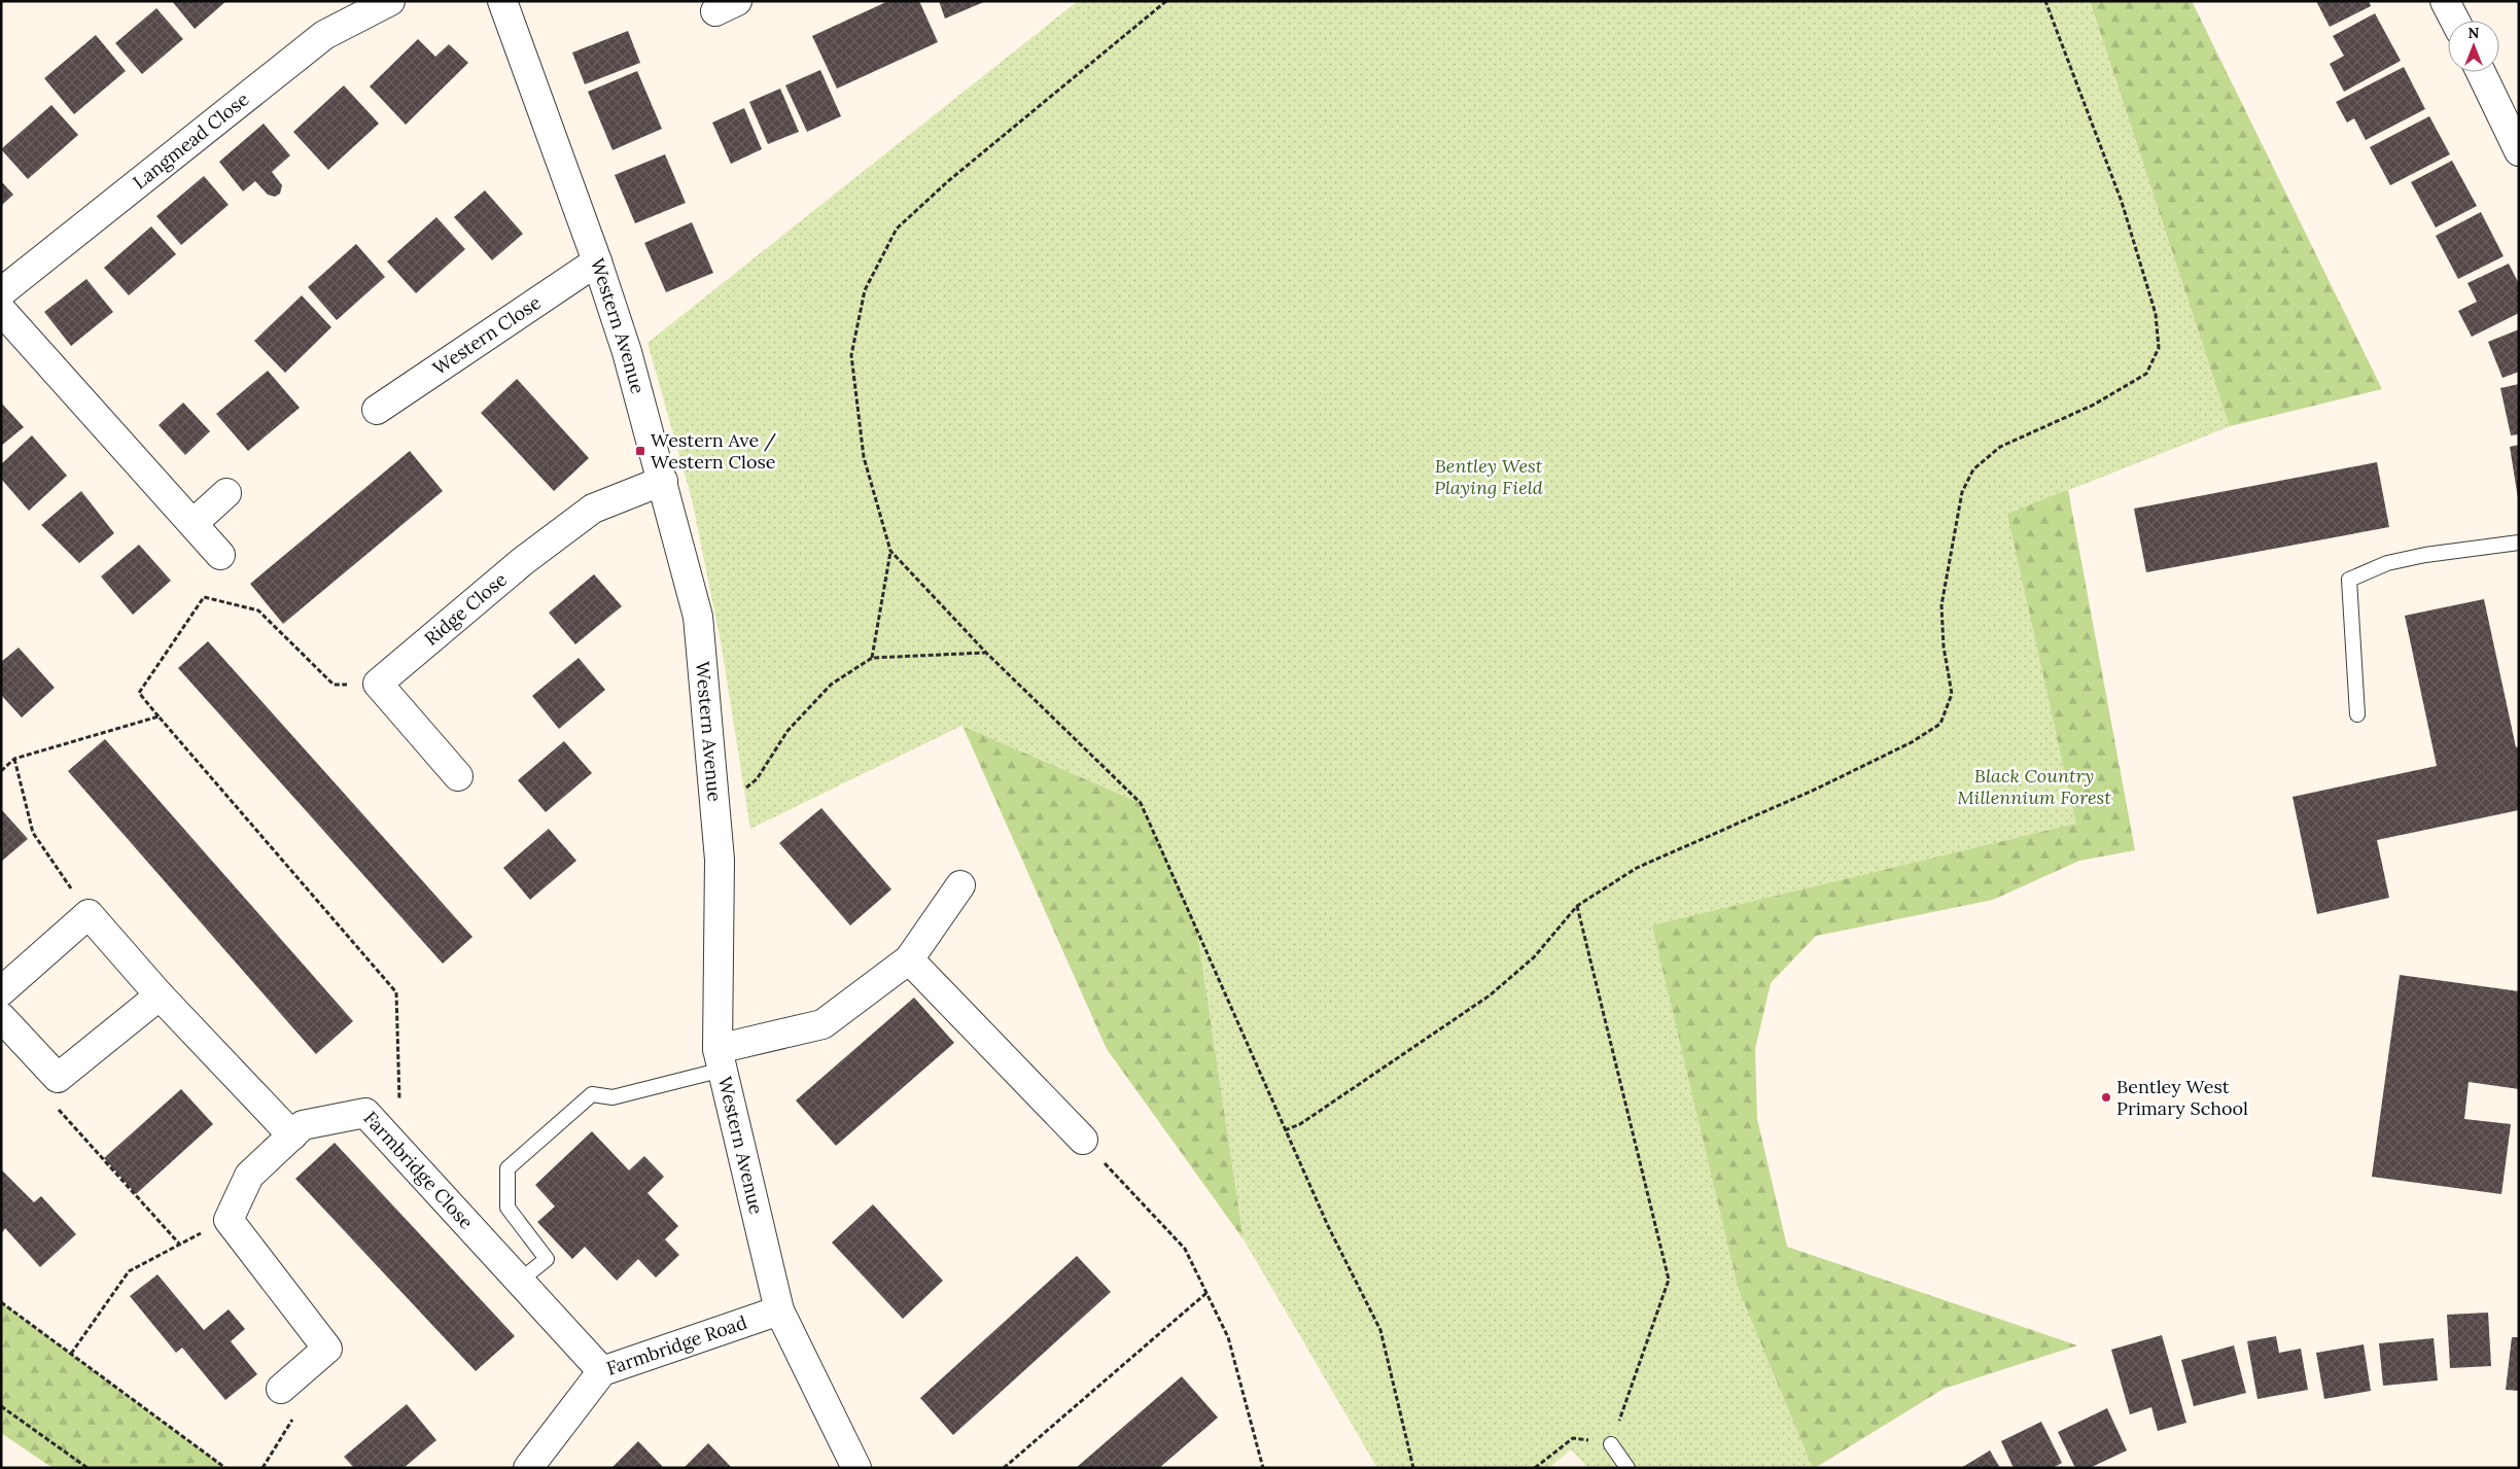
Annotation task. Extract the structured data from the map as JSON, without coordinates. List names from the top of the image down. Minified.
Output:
{"streets":{"street":["Langmead Close","Western Avenue","Western Close","Ridge Close","Farmbridge Close","Farmbridge Road"]},"crossings":[["Western Avenue","Western Close"],["Western Avenue","Ridge Close"],["Western Avenue","Farmbridge Road"],["Farmbridge Close","Farmbridge Road"]],"parks":["Bentley West Playing Field","Black Country Millennium Forest"],"places":{"transit":["Western Ave / Western Close"],"other":["Bentley West Primary School"]},"north":"top"}
